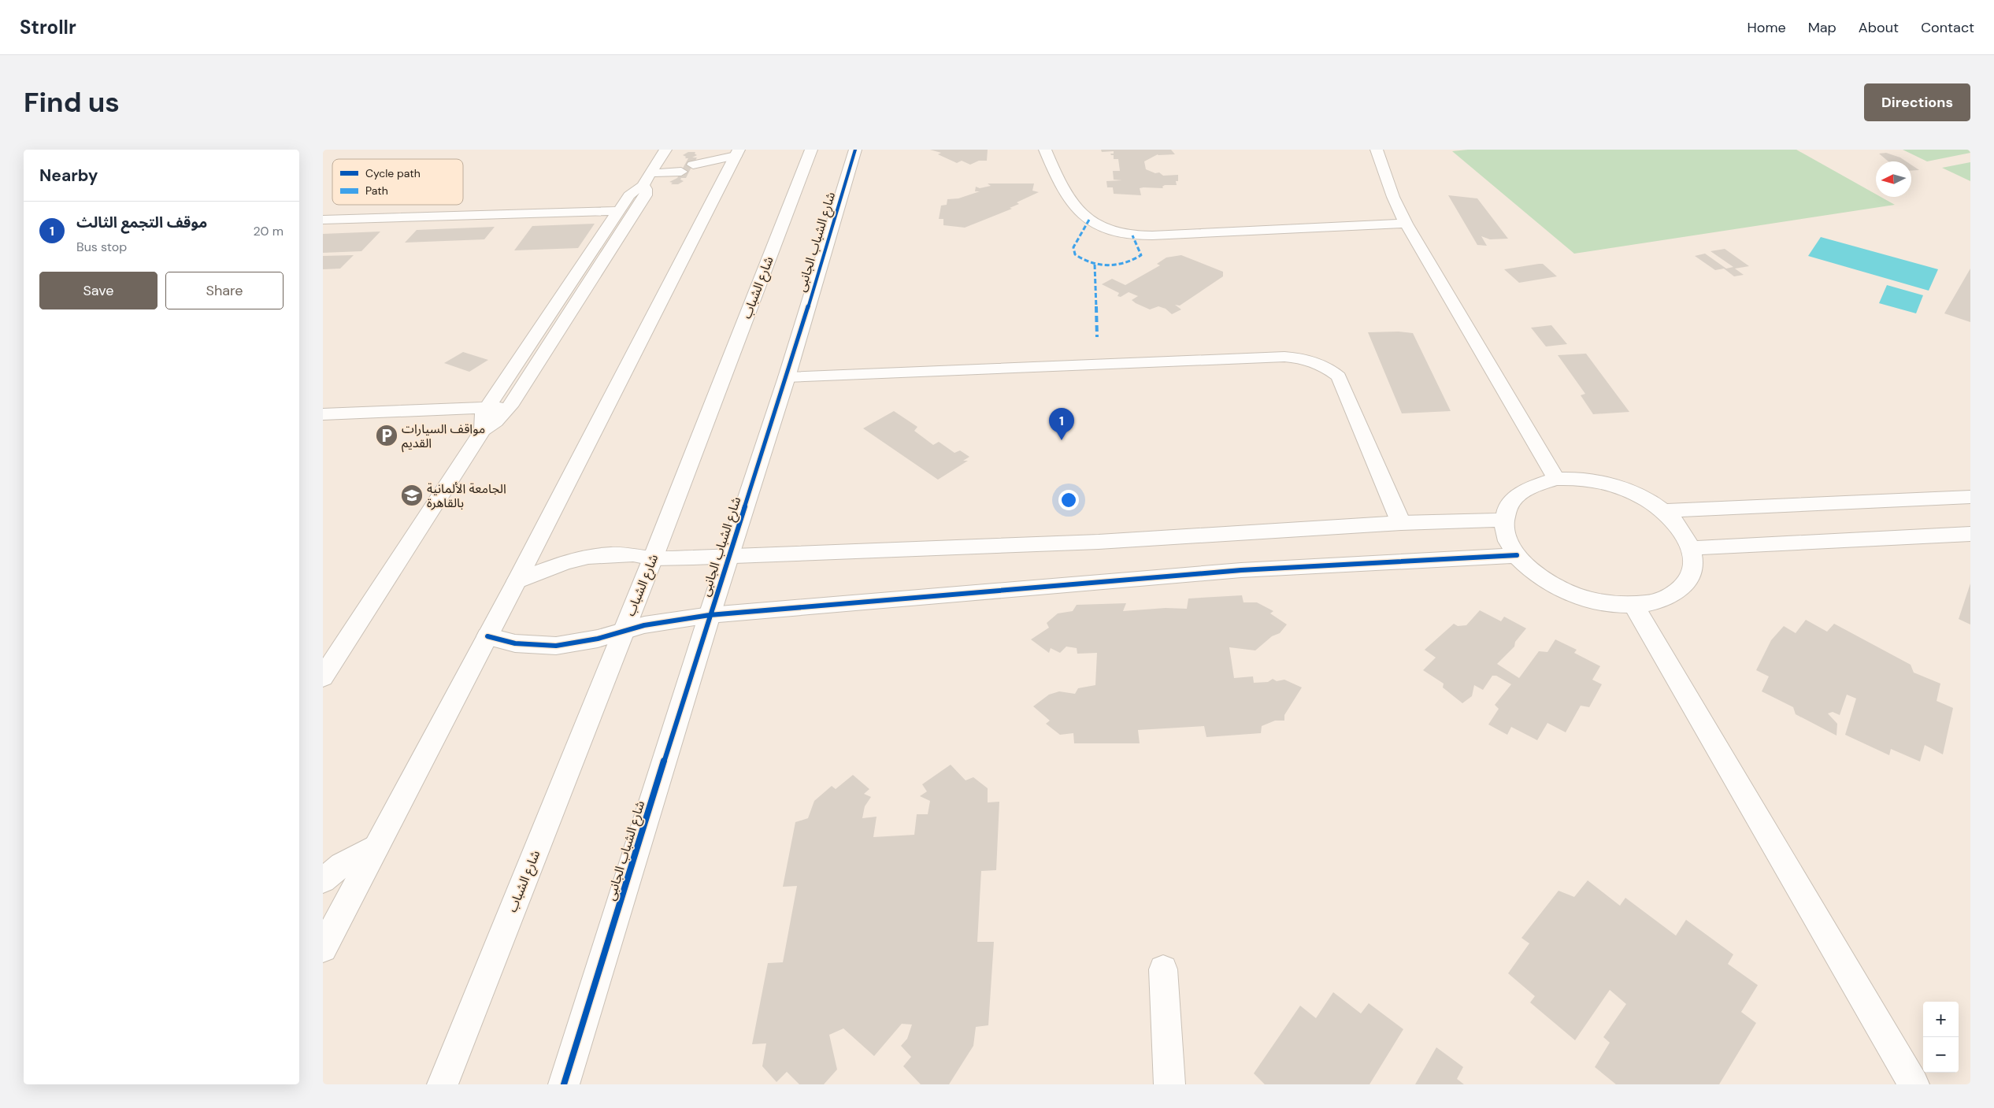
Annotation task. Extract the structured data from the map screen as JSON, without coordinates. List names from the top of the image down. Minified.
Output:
{"streets":{"street":["شارع الشباب الجانبى","شارع الشباب"]},"places":{"parking":["مواقف السيارات القديم"],"school or university":["الجامعة الألمانية بالقاهرة"]},"legend":["Cycle path","Path"],"north":"left","page":{"header":"Strollr","nav":["Home","Map","About","Contact"],"buttons":["Directions",["Save","Share"]],"title":"Find us","heading":"Nearby","list":[{"mark":"1","name":"موقف التجمع الثالث","note":"Bus stop","value":"20 m"}],"pins":"1","map_buttons":["+","−"]}}
